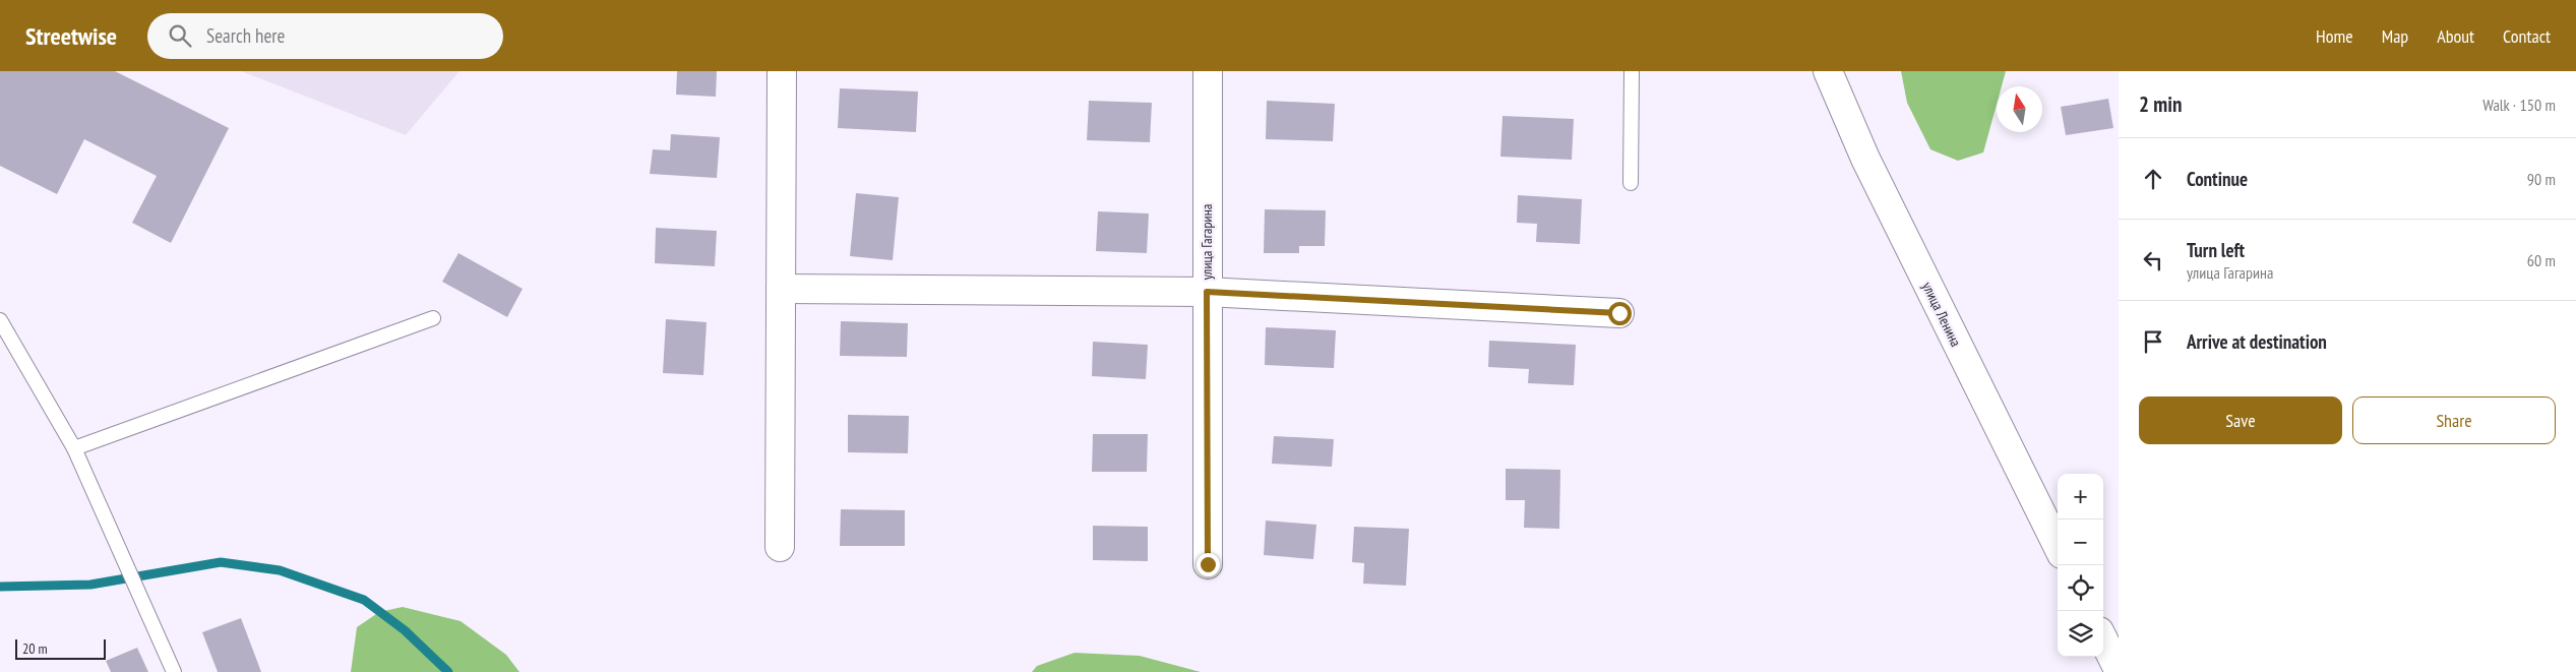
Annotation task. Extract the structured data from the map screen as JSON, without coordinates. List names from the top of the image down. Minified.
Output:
{"streets":{"street":["улица Гагарина","улица Ленина"]},"scale_bar":"20 m","north":"top","page":{"header":"Streetwise","search":"Search here","nav":["Home","Map","About","Contact"],"heading":["2 min","Walk · 150 m"],"list":[["Continue","90 m"],["Turn left","улица Гагарина","60 m"],"Arrive at destination"],"buttons":["Save","Share"],"map_buttons":["+","−"],"scale":"20 m"}}
